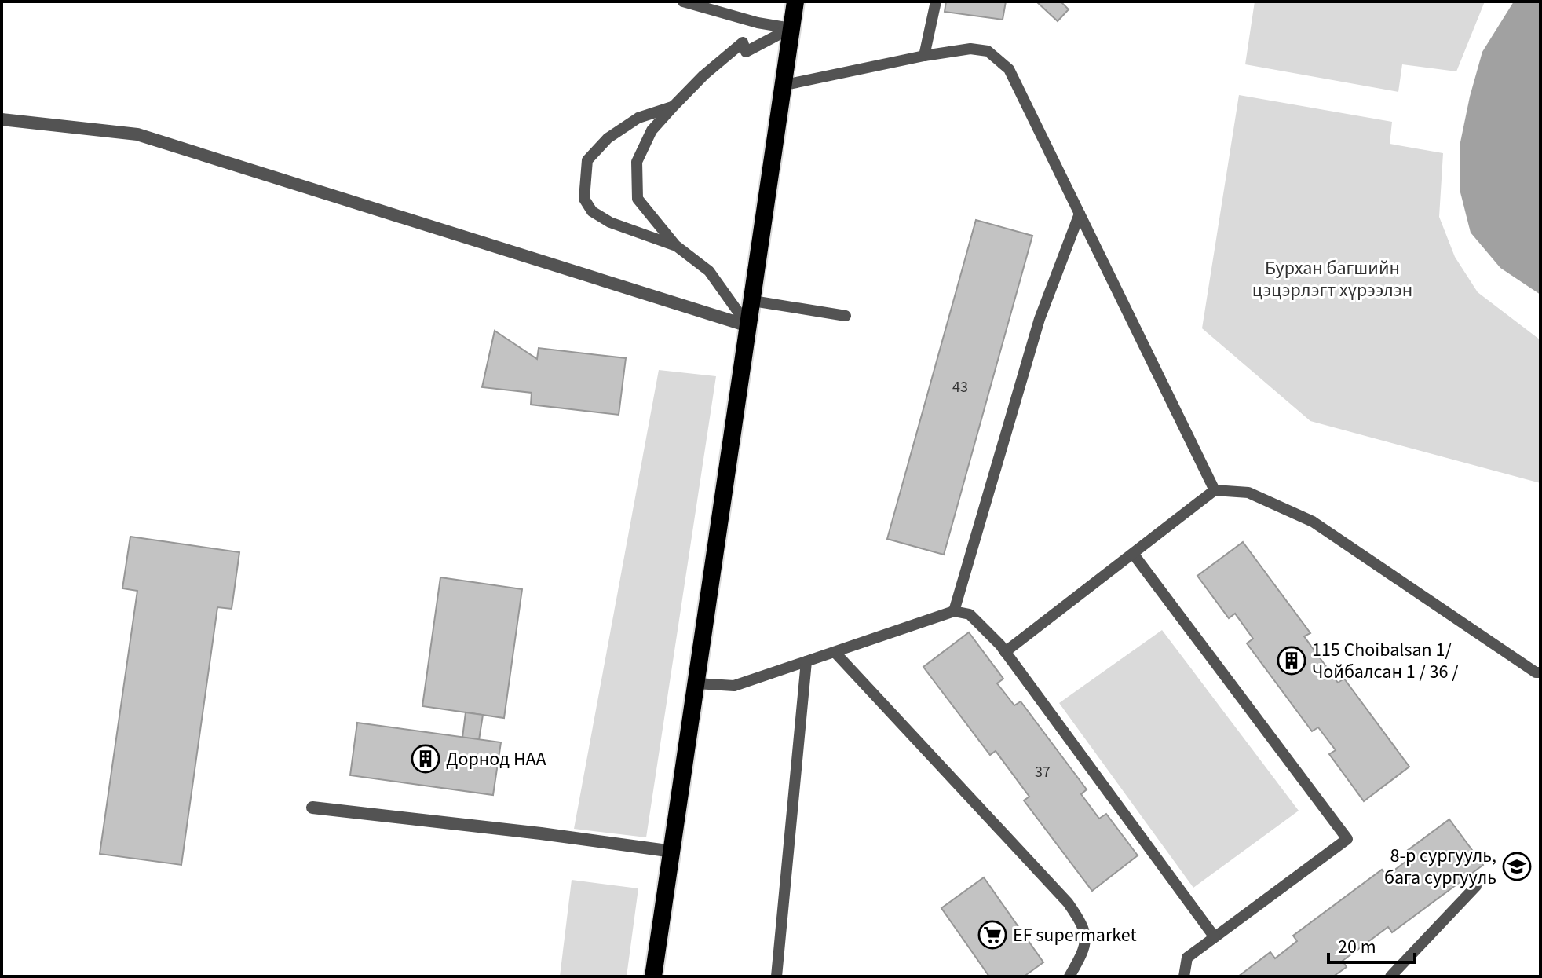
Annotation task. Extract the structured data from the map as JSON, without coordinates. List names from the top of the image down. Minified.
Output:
{"parks":["Бурхан багшийн цэцэрлэгт хүрээлэн"],"places":{"building":["115 Choibalsan 1/ Чойбалсан 1 / 36 /","Дорнод НАА"],"school or university":["8-р сургууль, бага сургууль"],"supermarket":["EF supermarket"]},"house_numbers":["43","37"],"scale_bar":"20 m"}
